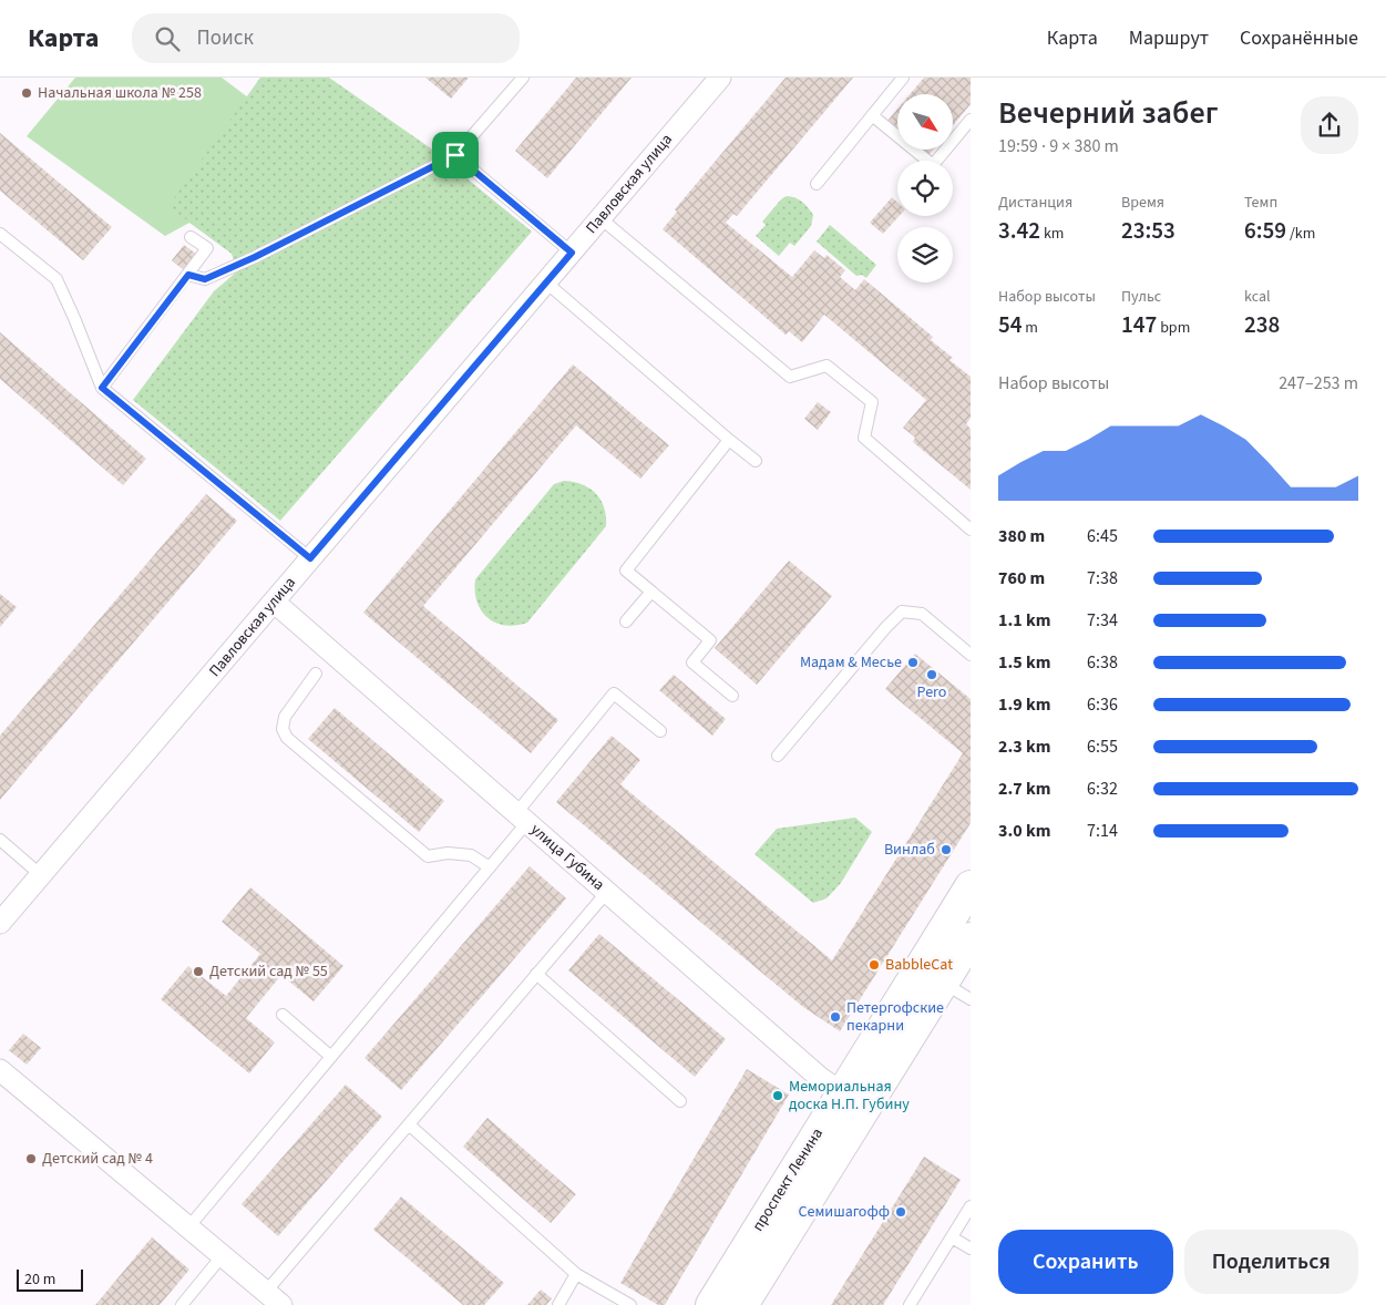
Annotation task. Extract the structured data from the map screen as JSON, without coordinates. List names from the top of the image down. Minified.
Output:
{"streets":{"main road":["проспект Ленина"],"street":["Павловская улица","улица Губина"]},"crossings":[["Павловская улица","улица Губина"],["улица Губина","проспект Ленина"]],"places":["Начальная школа № 258","Мадам & Месье","Pero","Винлаб","BabbleCat","Детский сад № 55","Петергофские пекарни","Мемориальная доска Н.П. Губину","Детский сад № 4","Семишагофф"],"scale_bar":"20 m","north":"bottom right","page":{"header":"Карта","search":"Поиск","nav":["Карта","Маршрут","Сохранённые"],"heading":["Вечерний забег","19:59 · 9 × 380 m"],"stats":[["Дистанция","3.42 km"],["Время","23:53"],["Темп","6:59 /km"],["Набор высоты","54 m"],["Пульс","147 bpm"],["kcal","238"]],"chart":["Набор высоты","247–253 m"],"list":[{"name":"380 m","note":"6:45"},{"name":"760 m","note":"7:38"},{"name":"1.1 km","note":"7:34"},{"name":"1.5 km","note":"6:38"},{"name":"1.9 km","note":"6:36"},{"name":"2.3 km","note":"6:55"},{"name":"2.7 km","note":"6:32"},{"name":"3.0 km","note":"7:14"}],"buttons":["Сохранить","Поделиться"],"scale":"20 m"}}
